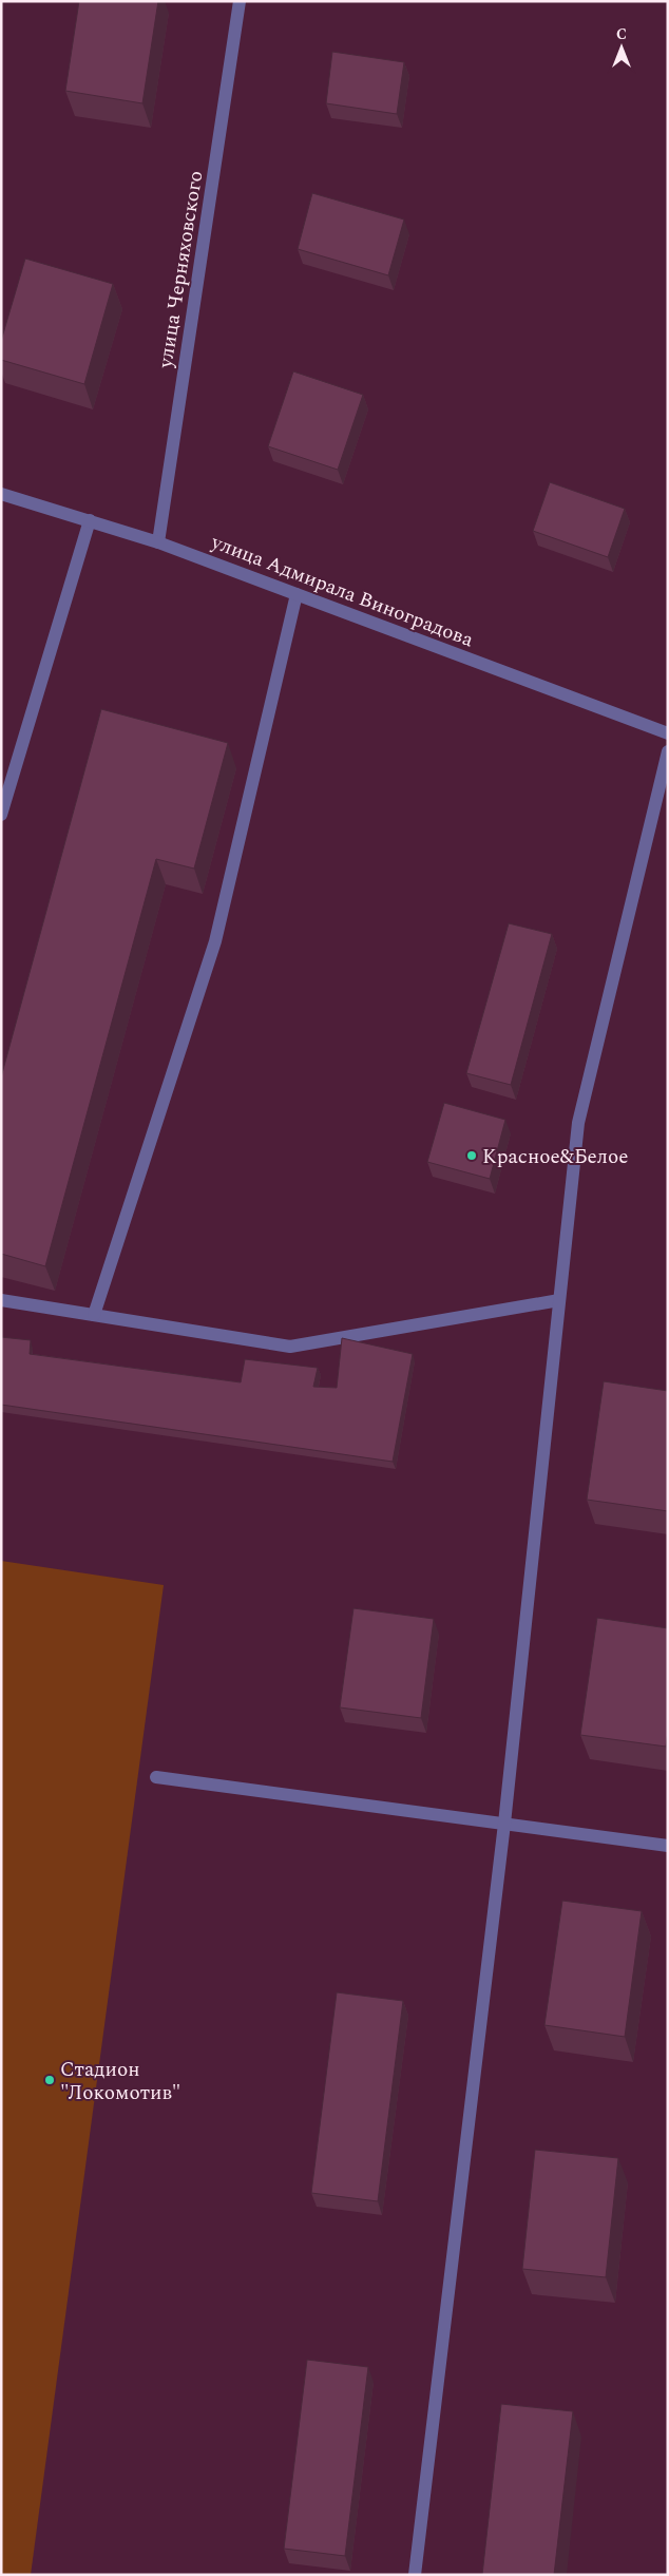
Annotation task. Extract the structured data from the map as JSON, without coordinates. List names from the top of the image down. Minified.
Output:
{"streets":{"street":["улица Черняховского","улица Адмирала Виноградова"]},"crossings":[["улица Черняховского","улица Адмирала Виноградова"]],"places":["Красное&Белое","Стадион \"Локомотив\""],"north":"top"}
